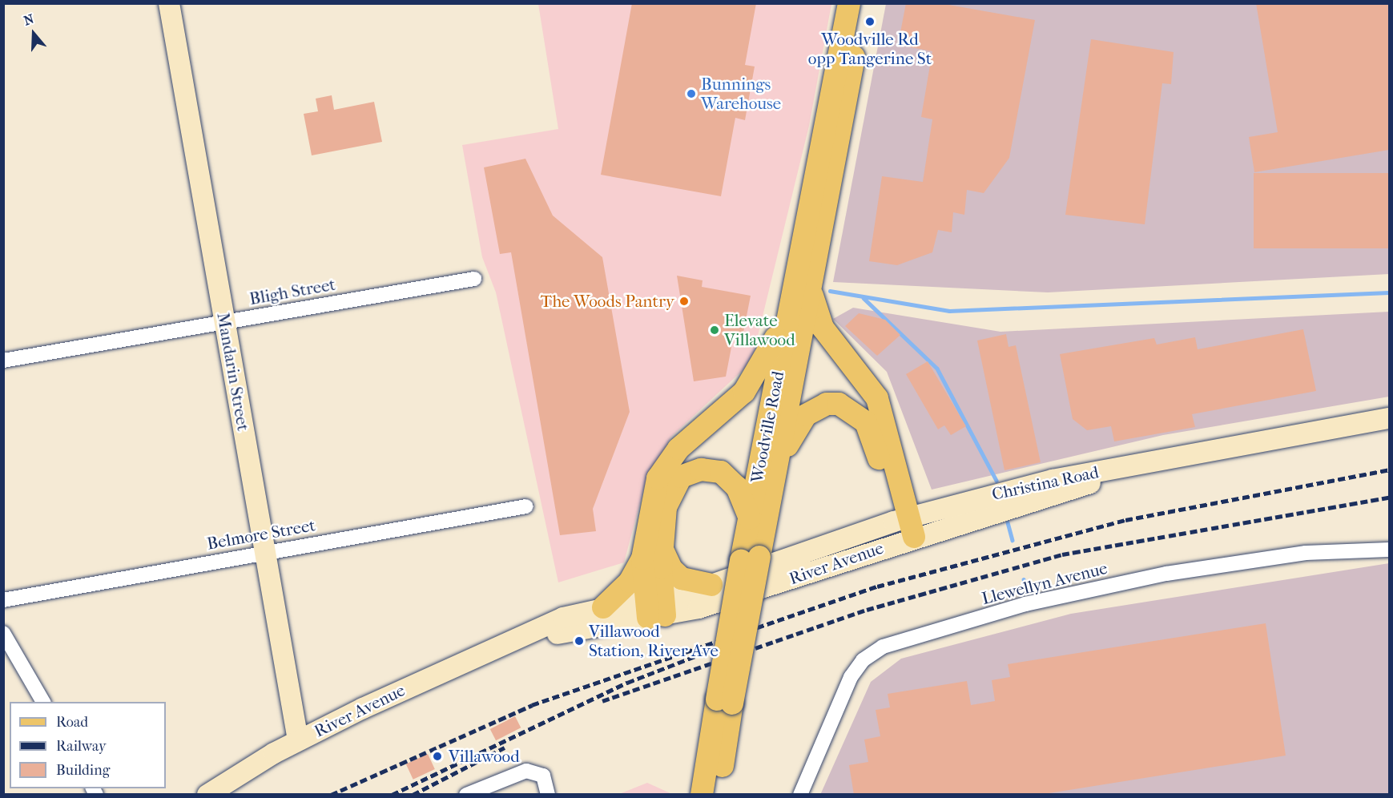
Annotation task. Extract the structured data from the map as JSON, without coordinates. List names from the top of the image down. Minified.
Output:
{"streets":{"main road":["Mandarin Street","Woodville Road","Christina Road","River Avenue"],"street":["Bligh Street","Belmore Street","Llewellyn Avenue"]},"crossings":[["Bligh Street","Mandarin Street"],["Mandarin Street","Belmore Street"],["Mandarin Street","River Avenue"],["Christina Road","River Avenue"]],"places":["Woodville Rd opp Tangerine St","Bunnings Warehouse","The Woods Pantry","Elevate Villawood","Villawood Station, River Ave","Villawood"],"legend":["Road","Railway","Building"],"north":"top"}
